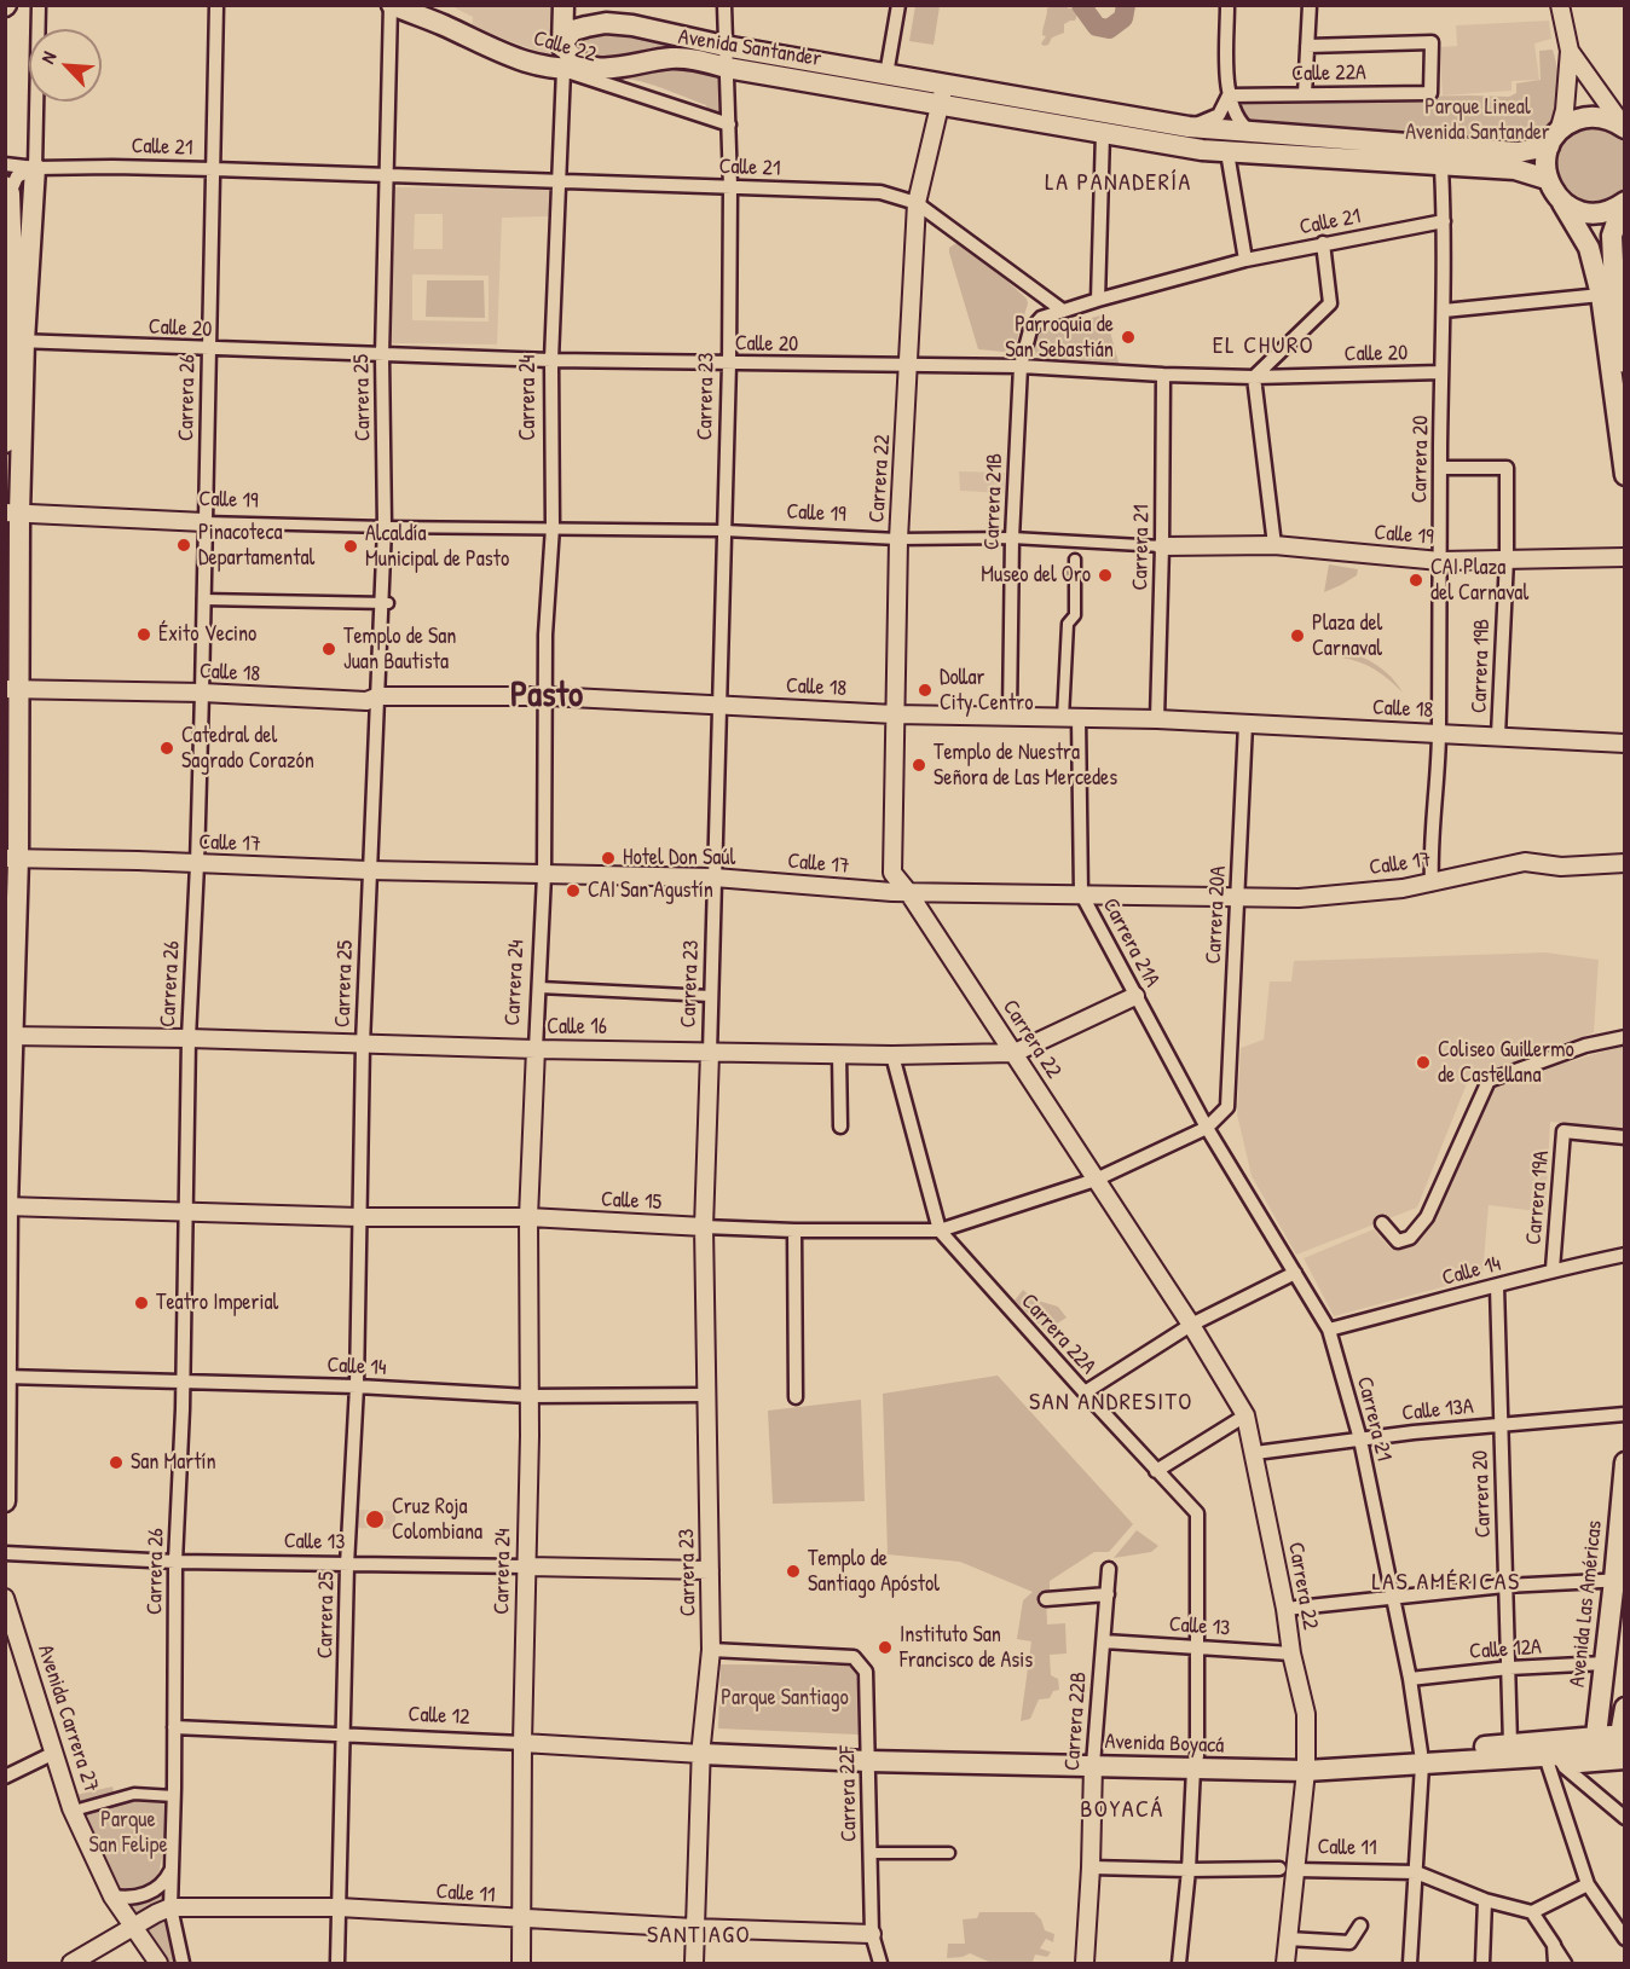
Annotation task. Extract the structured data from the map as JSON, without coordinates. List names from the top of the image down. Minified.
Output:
{"streets":{"main road":["Calle 22","Avenida Santander","Carrera 24","Avenida Las Américas","Avenida Boyacá"],"street":["Calle 22A","Calle 21","Calle 20","Carrera 23","Carrera 26","Carrera 25","Carrera 20","Carrera 22","Calle 19","Carrera 21B","Carrera 21","Carrera 19B","Calle 18","Calle 17","Carrera 20A","Carrera 21A","Calle 16","Carrera 19A","Calle 15","Calle 14","Carrera 22A","Calle 13A","Calle 13","Calle 12A","Calle 12","Avenida Carrera 27","Carrera 22B","Carrera 22F","Calle 11"]},"crossings":[["Calle 22","Avenida Santander"],["Calle 22","Carrera 23"],["Calle 22","Carrera 25"],["Calle 22","Carrera 24"],["Avenida Santander","Carrera 23"],["Avenida Santander","Carrera 24"],["Avenida Santander","Carrera 20"],["Avenida Santander","Carrera 22"],["Calle 21","Carrera 23"],["Calle 21","Carrera 26"],["Calle 21","Carrera 25"],["Calle 21","Carrera 24"],["Calle 21","Carrera 20"],["Calle 21","Carrera 22"],["Calle 21","Carrera 21B"],["Calle 20","Carrera 23"],["Calle 20","Carrera 26"],["Calle 20","Carrera 25"],["Calle 20","Carrera 24"],["Calle 20","Carrera 20"],["Calle 20","Carrera 22"],["Calle 20","Carrera 21B"],["Calle 20","Carrera 21"],["Carrera 23","Calle 19"],["Carrera 23","Calle 18"],["Carrera 23","Calle 17"],["Carrera 23","Calle 16"],["Carrera 23","Calle 15"],["Carrera 23","Calle 14"],["Carrera 23","Calle 13"],["Carrera 23","Calle 12"],["Carrera 23","Avenida Boyacá"],["Carrera 23","Carrera 22F"],["Carrera 23","Calle 11"],["Carrera 26","Calle 19"],["Carrera 26","Calle 18"],["Carrera 26","Calle 17"],["Carrera 26","Calle 16"],["Carrera 26","Calle 15"],["Carrera 26","Calle 14"],["Carrera 26","Calle 13"],["Carrera 26","Calle 12"],["Carrera 26","Calle 11"],["Carrera 25","Calle 19"],["Carrera 25","Calle 18"],["Carrera 25","Calle 17"],["Carrera 25","Calle 16"],["Carrera 25","Calle 15"],["Carrera 25","Calle 14"],["Carrera 25","Calle 13"],["Carrera 25","Calle 12"],["Carrera 25","Calle 11"],["Carrera 24","Calle 19"],["Carrera 24","Calle 18"],["Carrera 24","Calle 17"],["Carrera 24","Calle 16"],["Carrera 24","Calle 15"],["Carrera 24","Calle 14"],["Carrera 24","Calle 13"],["Carrera 24","Calle 12"],["Carrera 24","Calle 11"],["Carrera 20","Calle 19"],["Carrera 20","Carrera 19B"],["Carrera 20","Calle 18"],["Carrera 20","Calle 17"],["Carrera 20","Calle 14"],["Carrera 20","Calle 13A"],["Carrera 20","Calle 12A"],["Carrera 20","Avenida Boyacá"],["Carrera 22","Calle 19"],["Carrera 22","Calle 18"],["Carrera 22","Calle 17"],["Carrera 22","Calle 16"],["Carrera 22","Calle 15"],["Carrera 22","Calle 13A"],["Carrera 22","Calle 13"],["Carrera 22","Avenida Boyacá"],["Carrera 22","Calle 11"],["Calle 19","Carrera 21B"],["Calle 19","Carrera 21"],["Calle 19","Carrera 19B"],["Carrera 21B","Calle 18"],["Carrera 21","Calle 18"],["Carrera 21","Carrera 21A"],["Carrera 21","Calle 15"],["Carrera 21","Calle 14"],["Carrera 21","Calle 13A"],["Carrera 21","Calle 12A"],["Carrera 21","Avenida Boyacá"],["Carrera 21","Calle 11"],["Carrera 19B","Calle 18"],["Calle 18","Carrera 20A"],["Calle 18","Carrera 21A"],["Calle 17","Carrera 20A"],["Calle 17","Carrera 21A"],["Carrera 20A","Calle 15"],["Carrera 21A","Calle 16"],["Carrera 21A","Calle 15"],["Calle 16","Carrera 22A"],["Carrera 19A","Calle 14"],["Calle 15","Carrera 22A"],["Carrera 22A","Calle 13"],["Carrera 22A","Avenida Boyacá"],["Carrera 22A","Calle 11"],["Calle 13","Carrera 22B"],["Avenida Las Américas","Calle 12A"],["Avenida Las Américas","Avenida Boyacá"],["Calle 12","Avenida Boyacá"],["Avenida Carrera 27","Calle 11"],["Carrera 22B","Avenida Boyacá"],["Carrera 22B","Calle 11"],["Avenida Boyacá","Carrera 22F"],["Carrera 22F","Calle 11"]],"districts":["LA PANADERÍA","EL CHURO","Pasto","SAN ANDRESITO","LAS AMÉRICAS","BOYACÁ","SANTIAGO"],"parks":["Parque Lineal Avenida Santander","Parque Santiago","Parque San Felipe"],"places":["Parroquia de San Sebastián","Pinacoteca Departamental","Alcaldía Municipal de Pasto","Museo del Oro","CAI Plaza del Carnaval","Éxito Vecino","Plaza del Carnaval","Templo de San Juan Bautista","Dollar City Centro","Catedral del Sagrado Corazón","Templo de Nuestra Señora de Las Mercedes","Hotel Don Saúl","CAI San Agustín","Coliseo Guillermo de Castellana","Teatro Imperial","San Martín","Cruz Roja Colombiana","Templo de Santiago Apóstol","Instituto San Francisco de Asis"],"north":"top left"}
